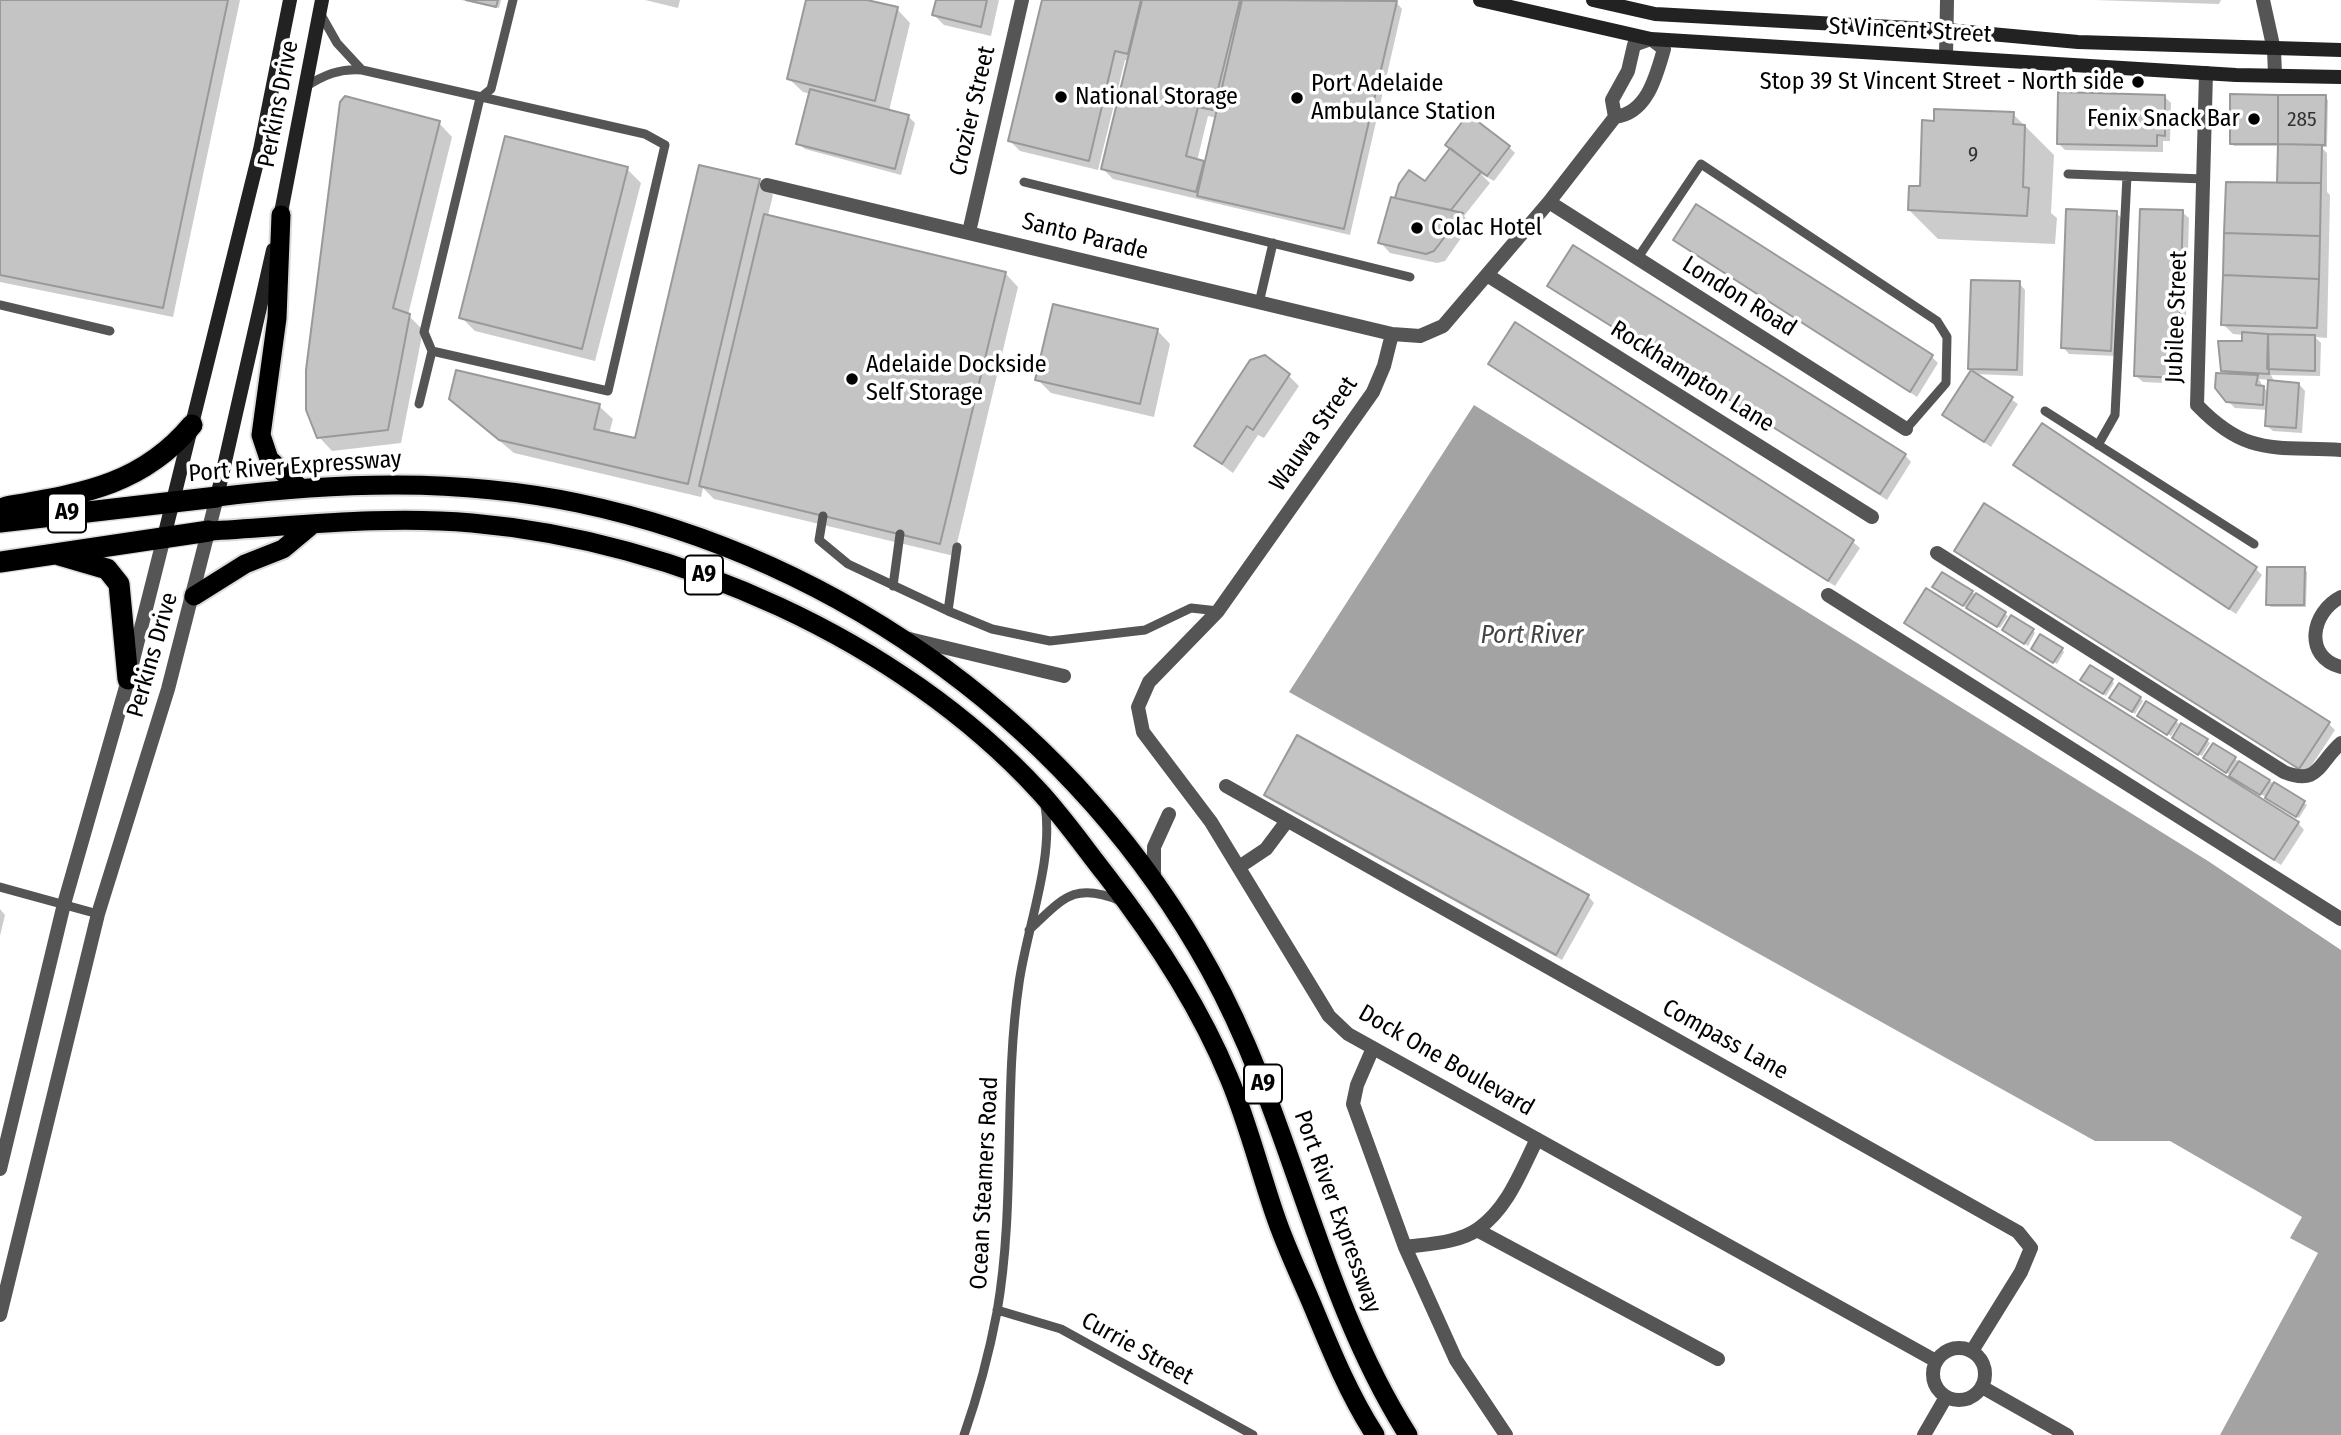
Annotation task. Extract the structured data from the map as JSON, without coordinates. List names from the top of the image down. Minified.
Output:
{"streets":{"highway":["Port River Expressway","A9"],"main road":["St Vincent Street","Perkins Drive"],"street":["Crozier Street","Santo Parade","London Road","Jubilee Street","Rockhampton Lane","Wauwa Street","Compass Lane","Dock One Boulevard"],"lane":["Ocean Steamers Road","Currie Street"]},"crossings":[["St Vincent Street","Jubilee Street"],["Perkins Drive","Port River Expressway"],["Perkins Drive","A9"],["Crozier Street","Santo Parade"],["Santo Parade","Wauwa Street"],["Wauwa Street","Dock One Boulevard"],["A9","Ocean Steamers Road"],["Compass Lane","Dock One Boulevard"],["Ocean Steamers Road","Currie Street"]],"water":["Port River"],"places":["Stop 39 St Vincent Street - North side","National Storage","Port Adelaide Ambulance Station","Fenix Snack Bar","Colac Hotel","Adelaide Dockside Self Storage"],"house_numbers":["285","9"]}
